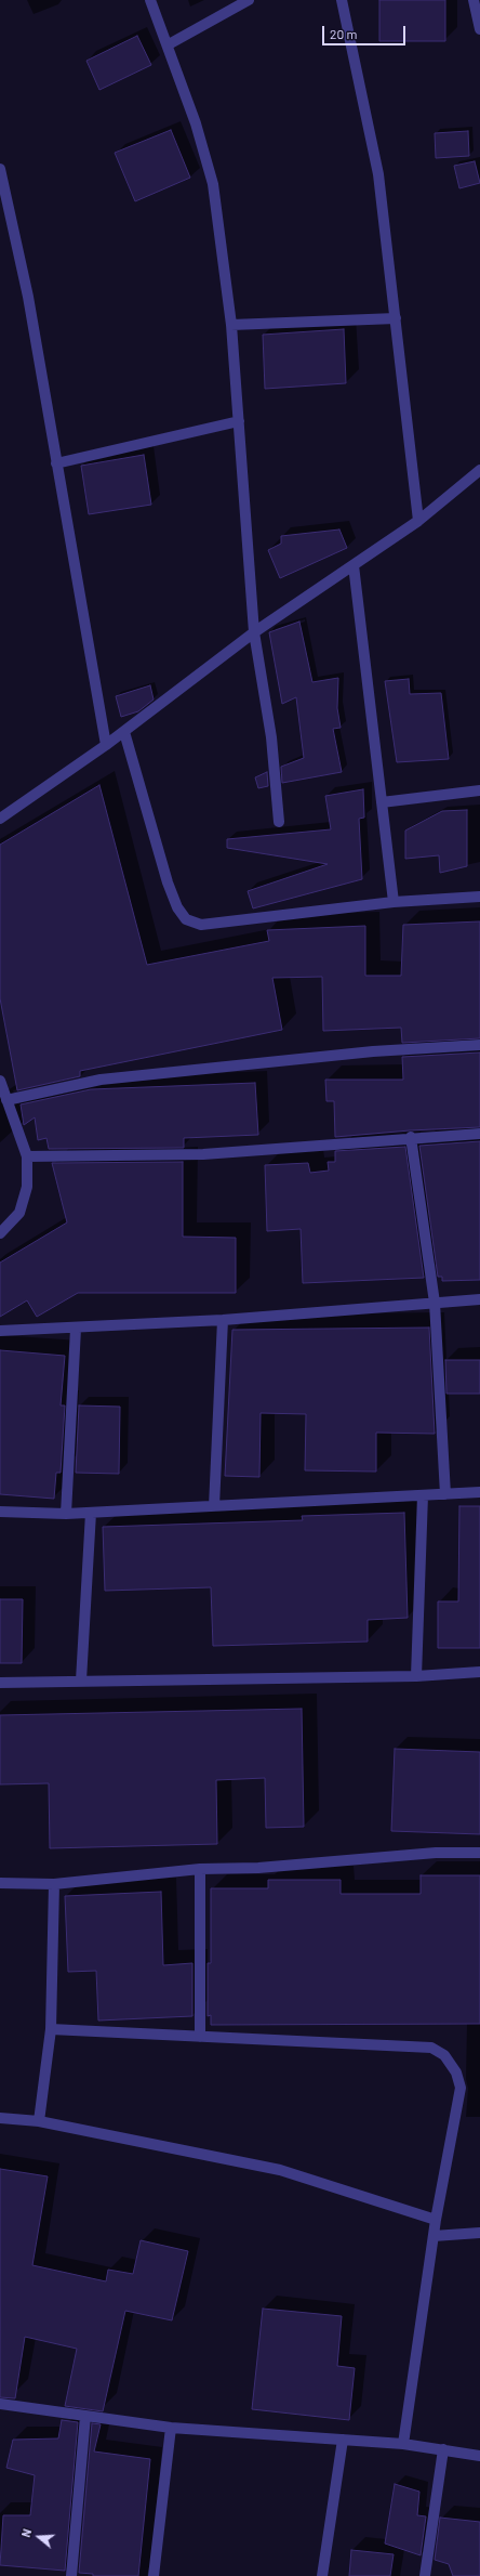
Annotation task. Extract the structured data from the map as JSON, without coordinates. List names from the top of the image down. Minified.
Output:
{"scale_bar":"20 m","north":"left"}
